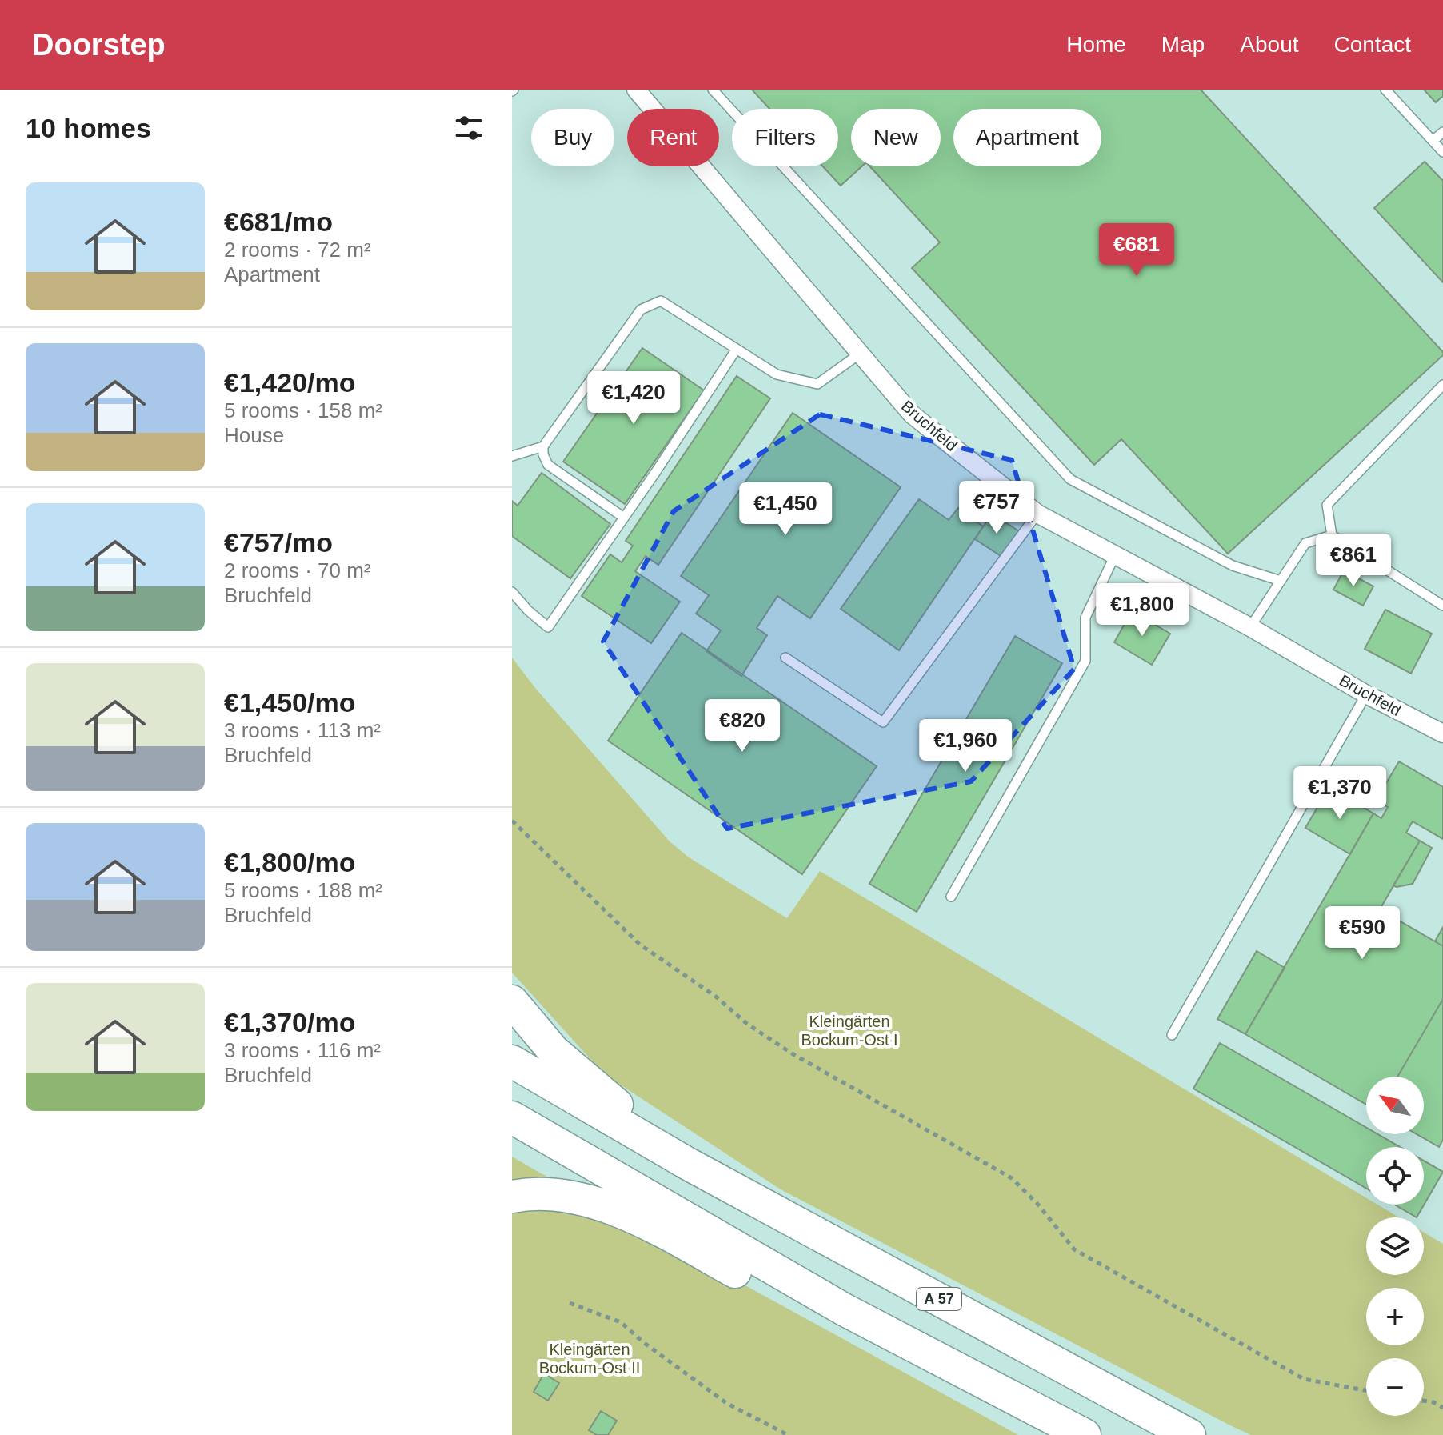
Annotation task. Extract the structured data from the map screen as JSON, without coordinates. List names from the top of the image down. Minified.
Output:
{"streets":{"highway":["A 57"],"street":["Bruchfeld"]},"parks":["Kleingärten Bockum-Ost I","Kleingärten Bockum-Ost II"],"north":"top left","page":{"header":"Doorstep","nav":["Home","Map","About","Contact"],"heading":"10 homes","chip":["Buy","Rent","Filters","New","Apartment"],"list":[{"name":"€681/mo","note":"2 rooms · 72 m² · Apartment"},{"name":"€1,420/mo","note":"5 rooms · 158 m² · House"},{"name":"€757/mo","note":"2 rooms · 70 m² · Bruchfeld"},{"name":"€1,450/mo","note":"3 rooms · 113 m² · Bruchfeld"},{"name":"€1,800/mo","note":"5 rooms · 188 m² · Bruchfeld"},{"name":"€1,370/mo","note":"3 rooms · 116 m² · Bruchfeld"}],"price":["€681","€1,420","€757","€1,450","€861","€1,800","€820","€1,960","€1,370","€590"],"map_buttons":["+","−"]}}
